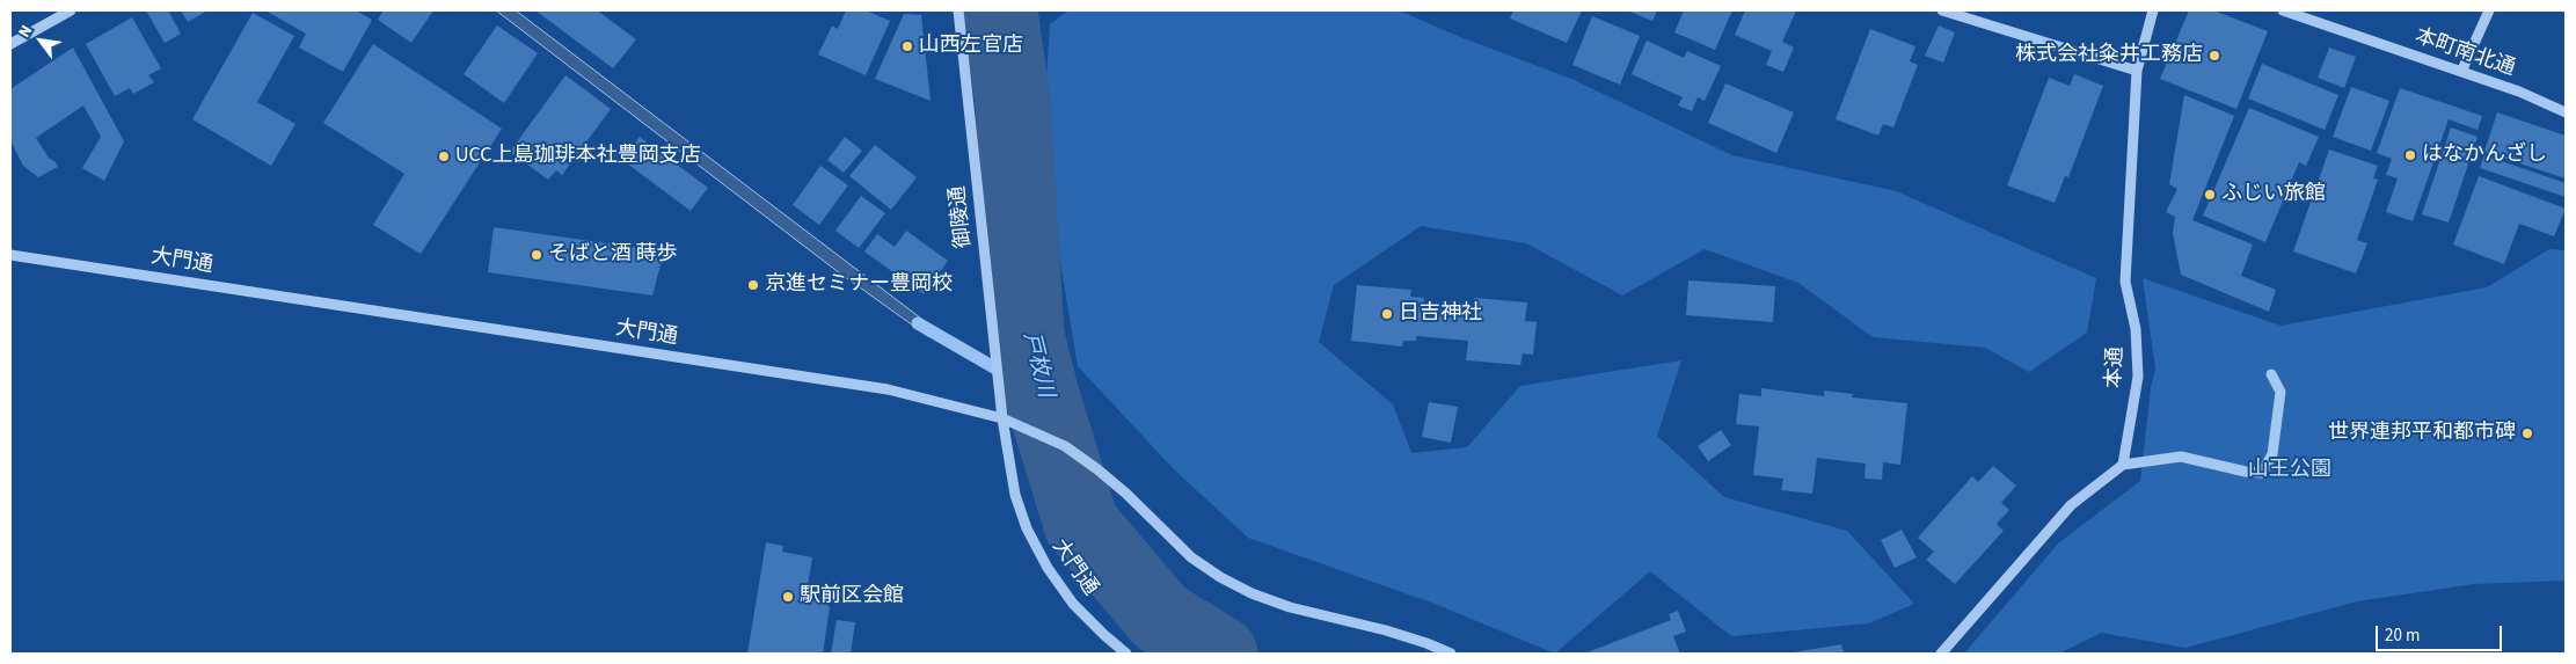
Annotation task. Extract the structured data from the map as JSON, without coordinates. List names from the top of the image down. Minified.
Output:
{"streets":{"street":["本町南北通","御陵通","大門通","本通"]},"crossings":[["御陵通","大門通"]],"water":["戸枚川"],"parks":["山王公園"],"places":["山西左官店","株式会社粂井工務店","はなかんざし","UCC上島珈琲本社豊岡支店","ふじい旅館","そばと酒 蒔歩","京進セミナー豊岡校","日吉神社","世界連邦平和都市碑","駅前区会館"],"scale_bar":"20 m","north":"top left"}
